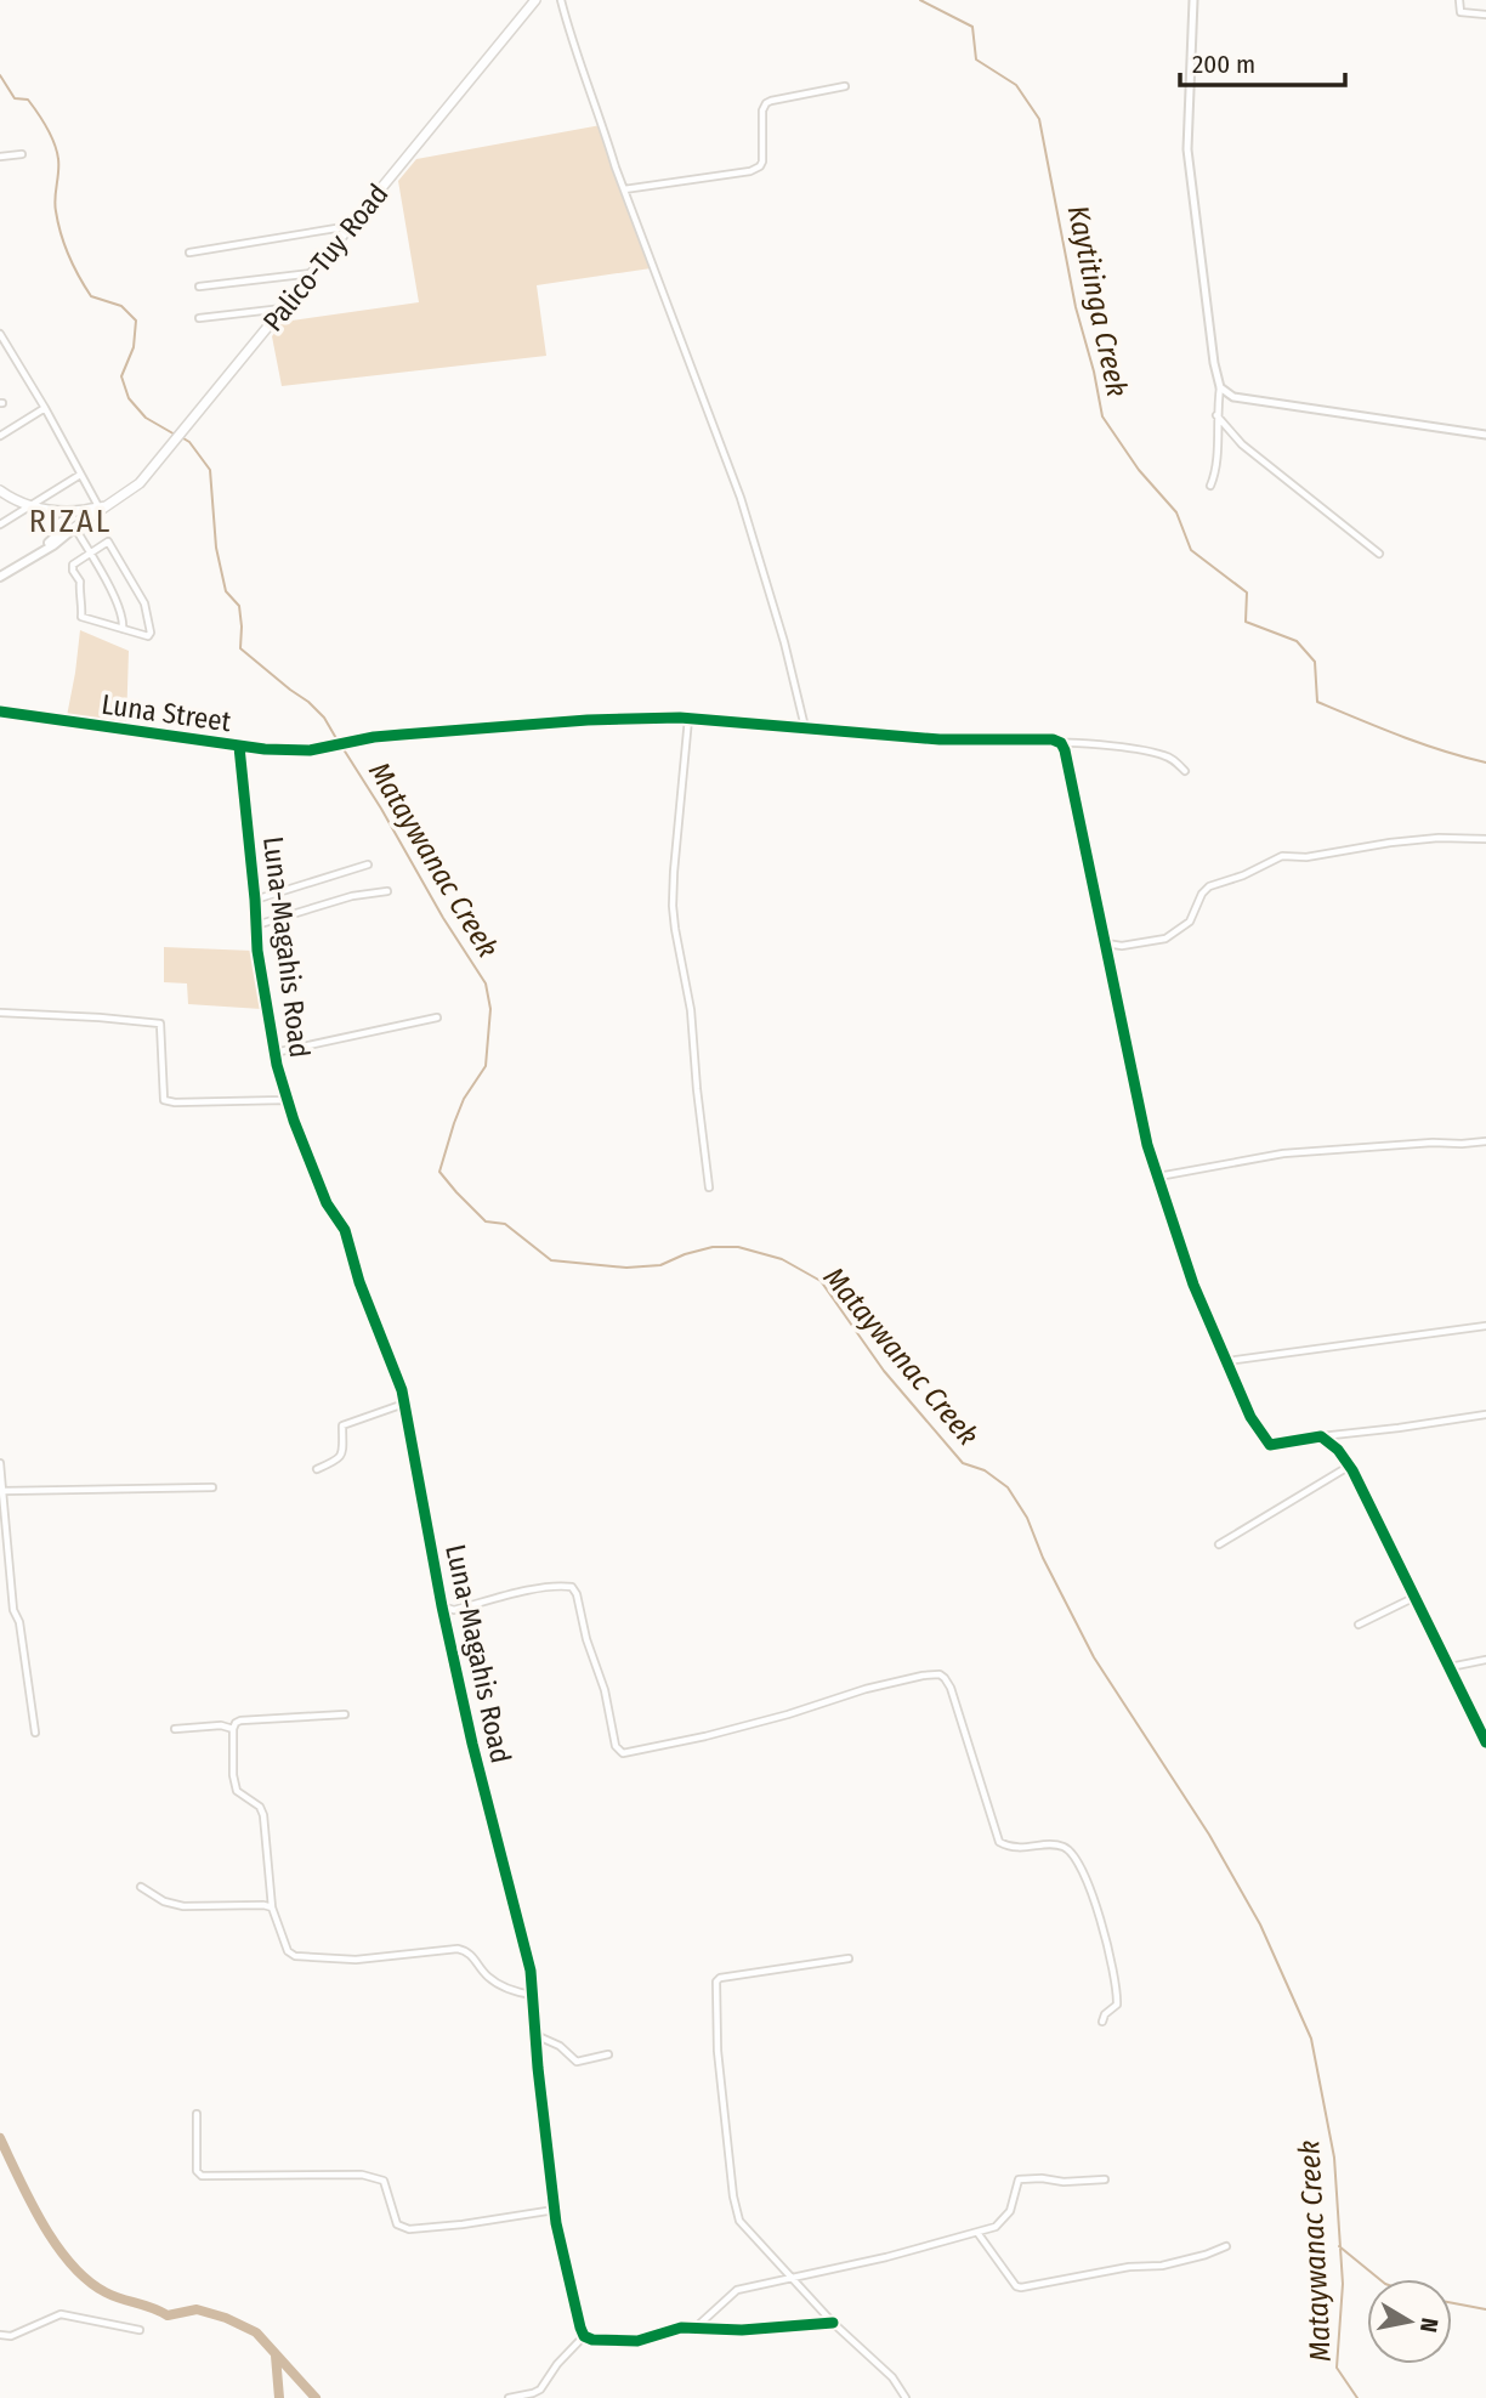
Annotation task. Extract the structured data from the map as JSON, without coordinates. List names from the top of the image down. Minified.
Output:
{"streets":{"main road":["Palico-Tuy Road"],"street":["Luna Street","Luna-Magahis Road"]},"crossings":[["Luna Street","Luna-Magahis Road"]],"districts":["RIZAL"],"water":["Kaytitinga Creek","Mataywanac Creek"],"scale_bar":"200 m","north":"right"}
